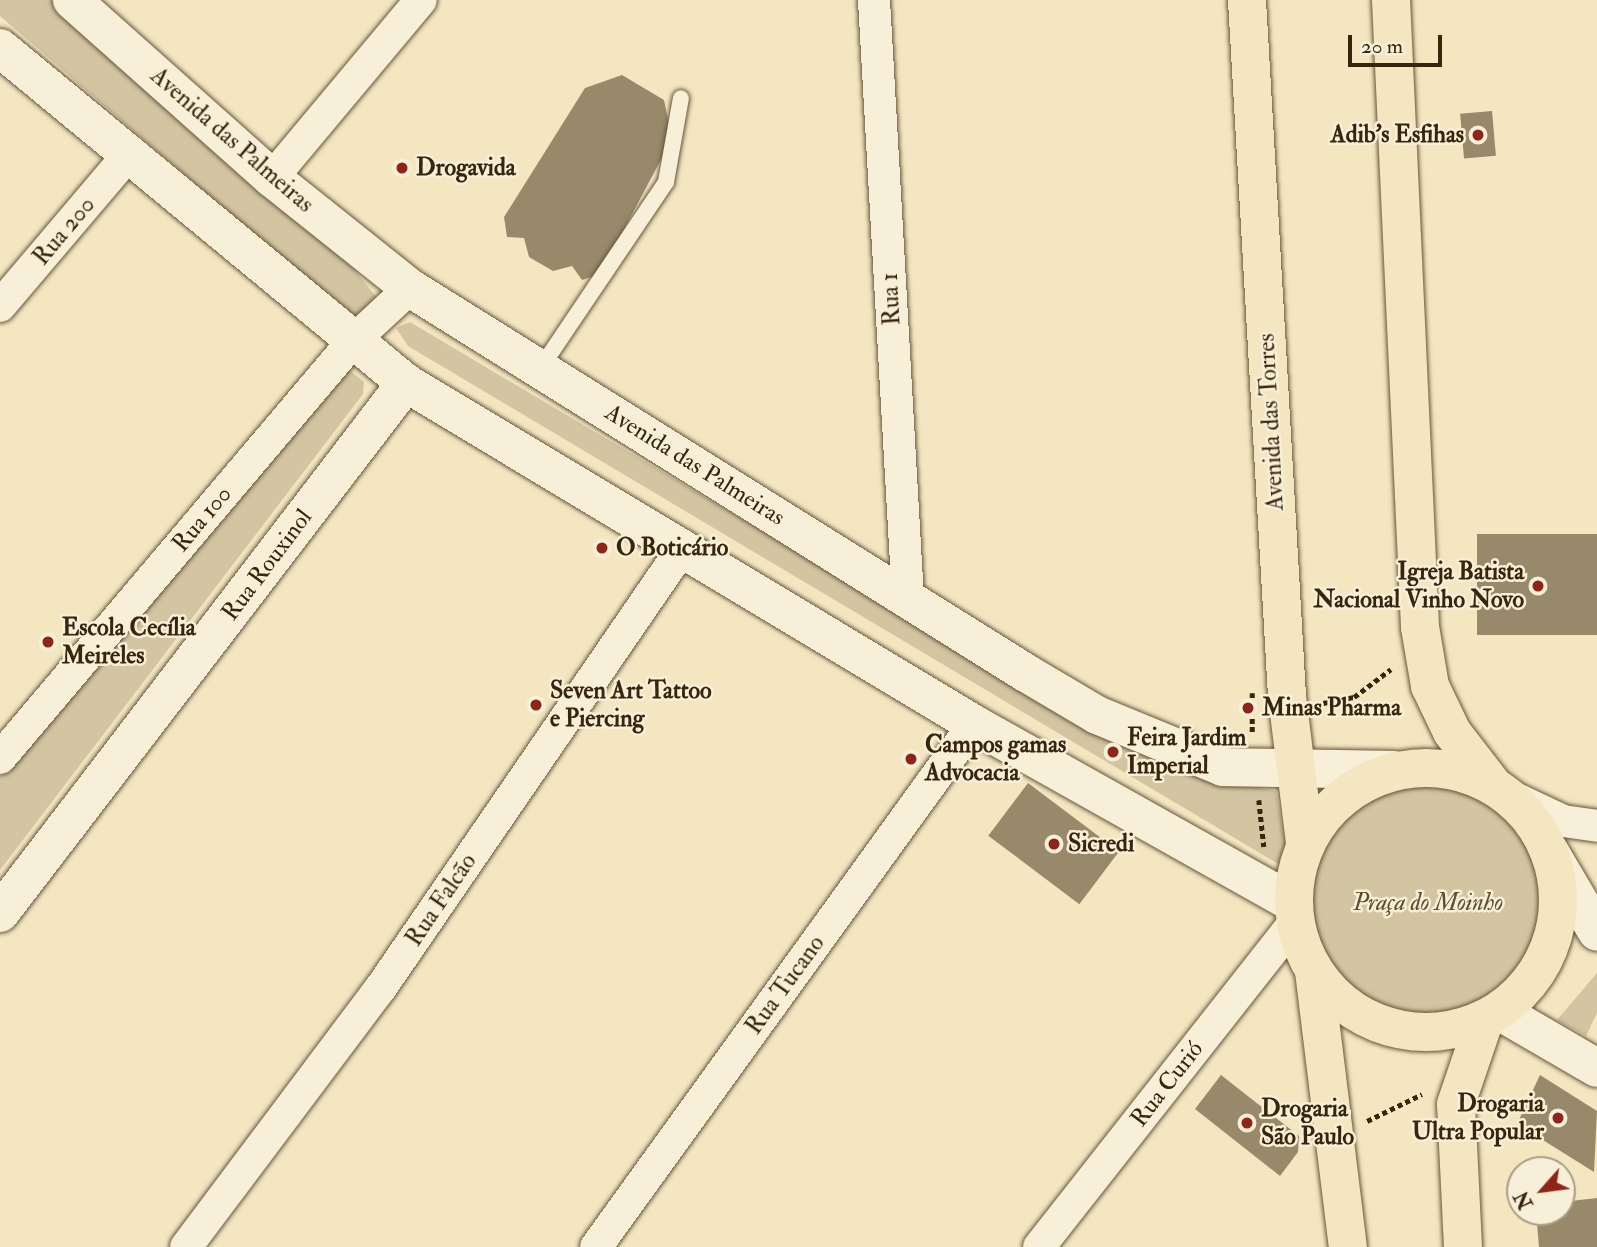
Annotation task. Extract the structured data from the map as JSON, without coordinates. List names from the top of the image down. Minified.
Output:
{"streets":{"main road":["Avenida das Torres"],"street":["Avenida das Palmeiras","Rua 200","Rua 1","Rua 100","Rua Rouxinol","Rua Falcão","Rua Tucano","Rua Curió"]},"crossings":[["Avenida das Palmeiras","Rua 1"],["Avenida das Palmeiras","Avenida das Torres"],["Avenida das Palmeiras","Rua 100"]],"parks":["Praça do Moinho"],"places":["Adib's Esfihas","Drogavida","O Boticário","Igreja Batista Nacional Vinho Novo","Escola Cecília Meireles","Seven Art Tattoo e Piercing","Minas Pharma","Feira Jardim Imperial","Campos gamas Advocacia","Sicredi","Drogaria Ultra Popular","Drogaria São Paulo"],"scale_bar":"20 m","north":"bottom left"}
